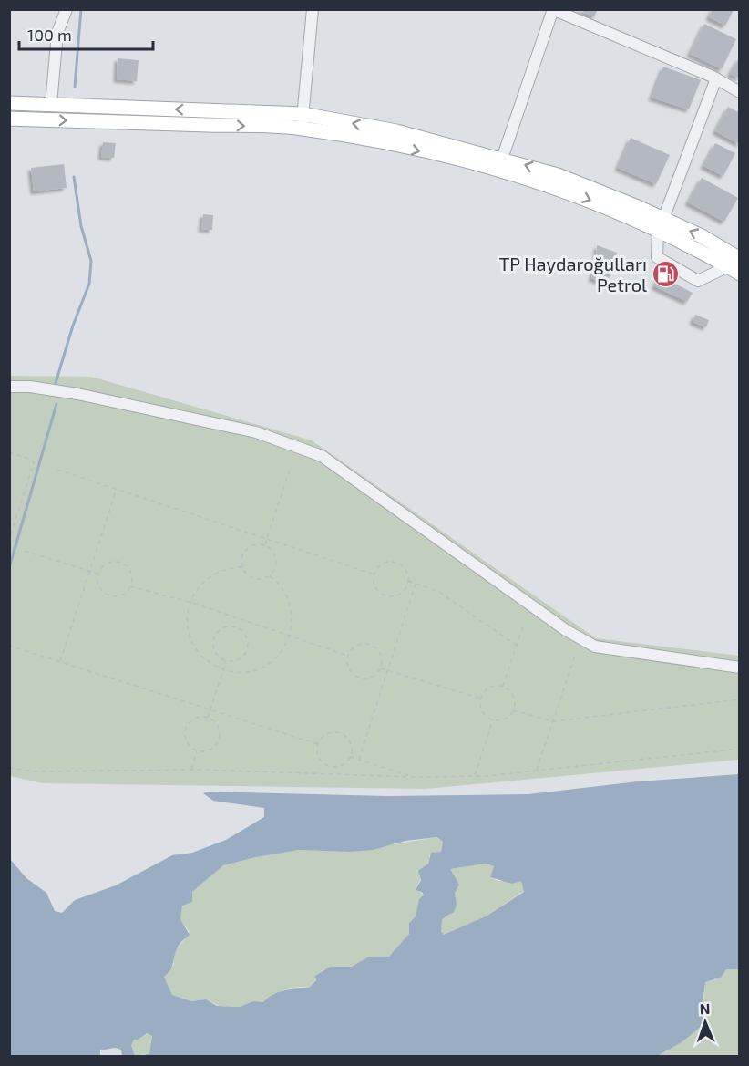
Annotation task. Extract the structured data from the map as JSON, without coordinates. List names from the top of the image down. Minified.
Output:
{"places":{"fuel station":["TP Haydaroğulları Petrol"]},"scale_bar":"100 m","north":"top"}
